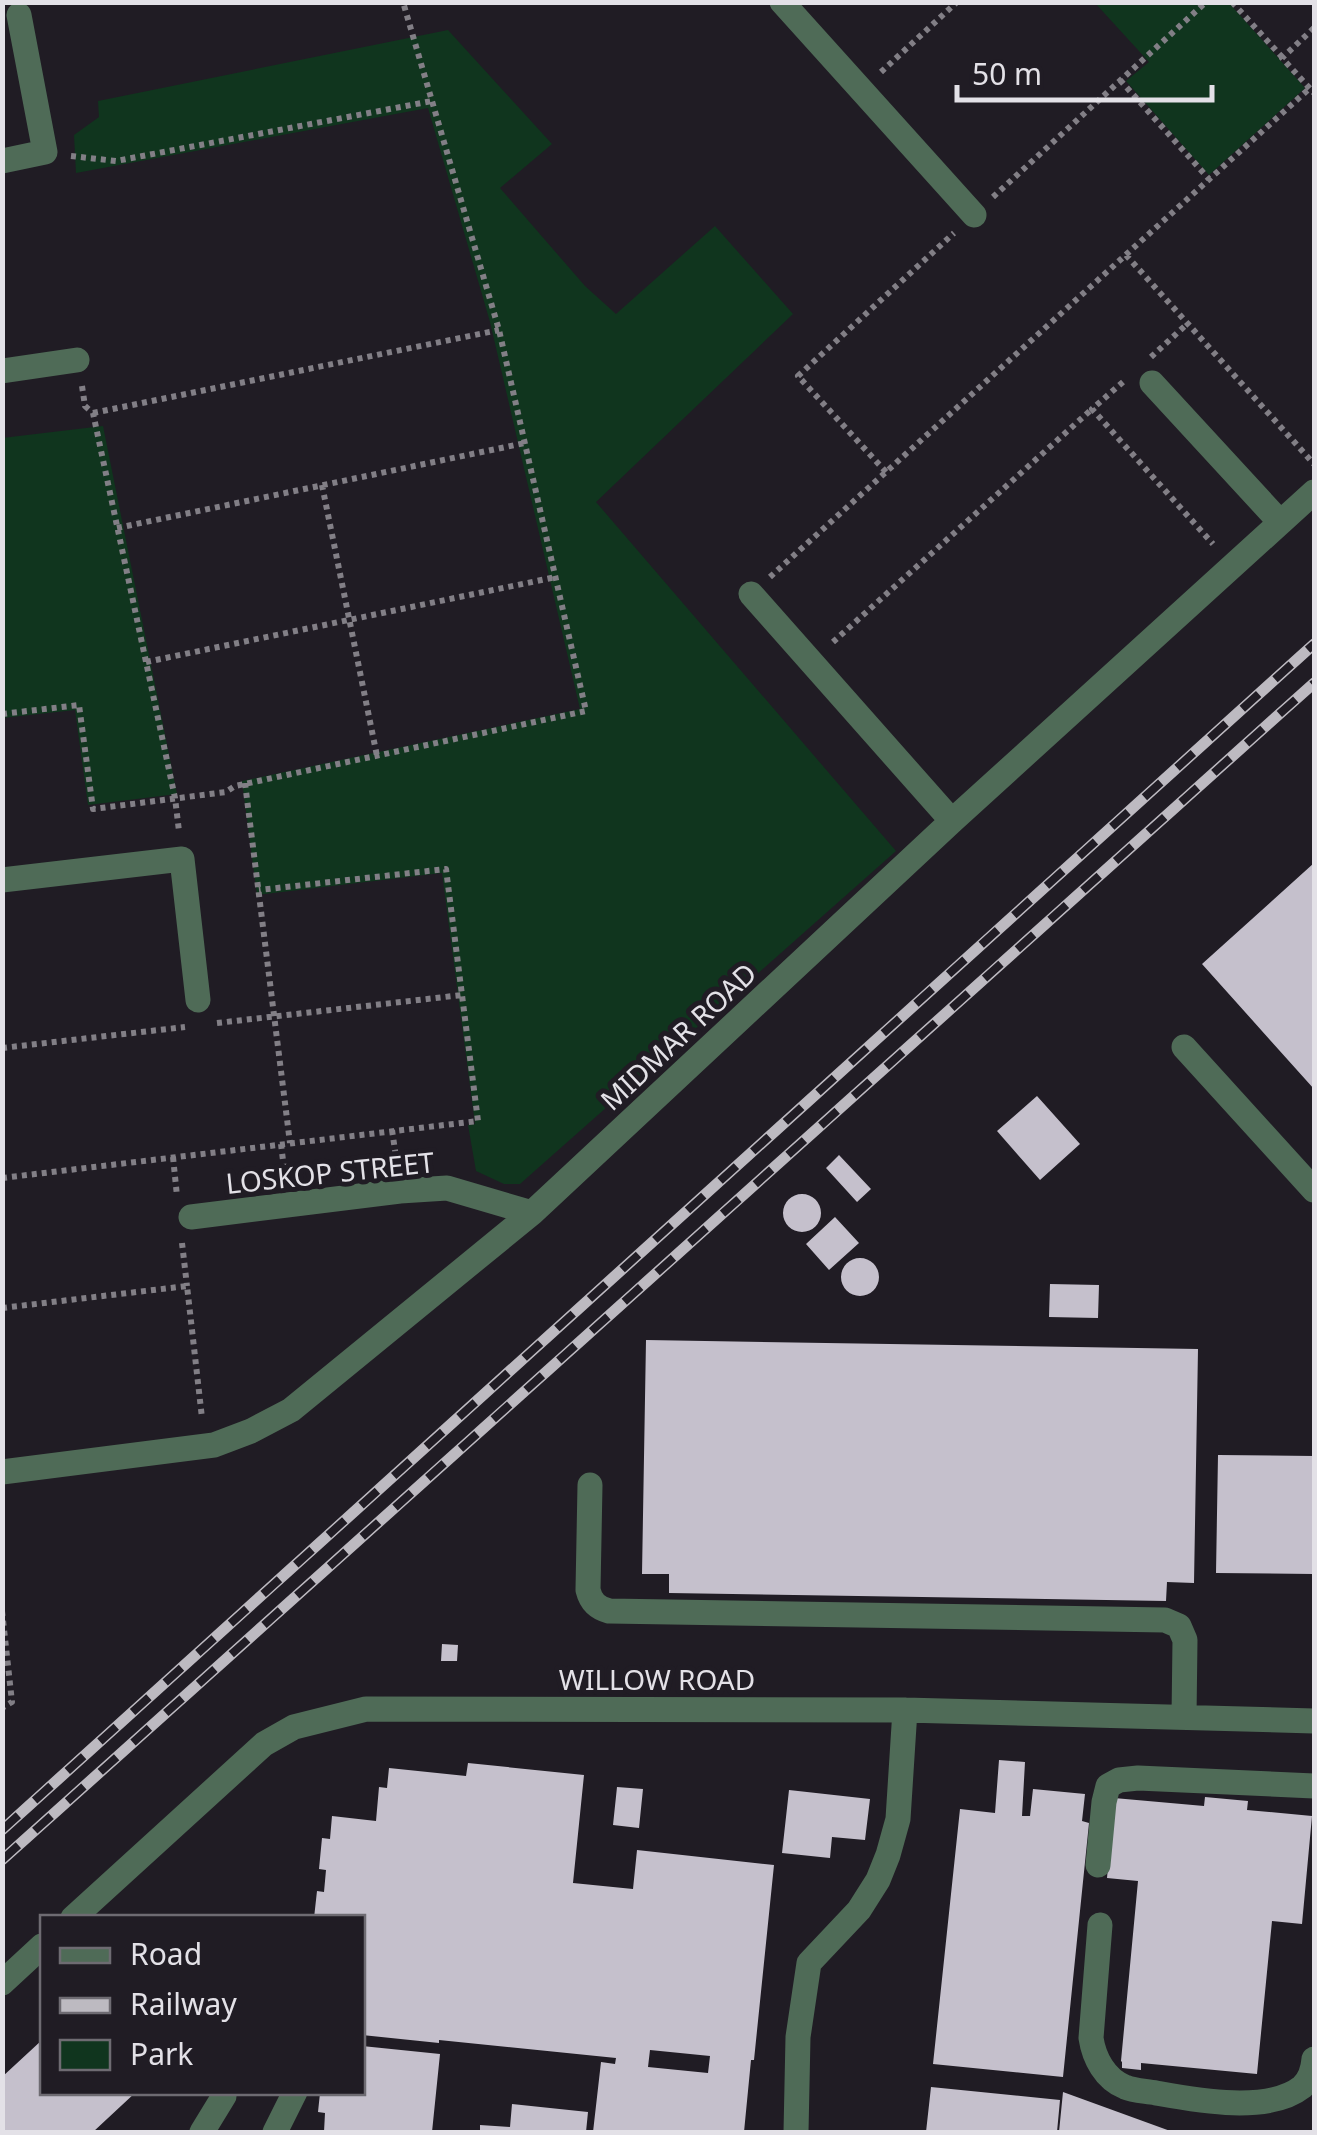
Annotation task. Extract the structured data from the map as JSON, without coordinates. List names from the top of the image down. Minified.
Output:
{"streets":{"street":["MIDMAR ROAD","LOSKOP STREET","WILLOW ROAD"]},"crossings":[["MIDMAR ROAD","LOSKOP STREET"]],"legend":["Road","Railway","Park"],"scale_bar":"50 m"}
